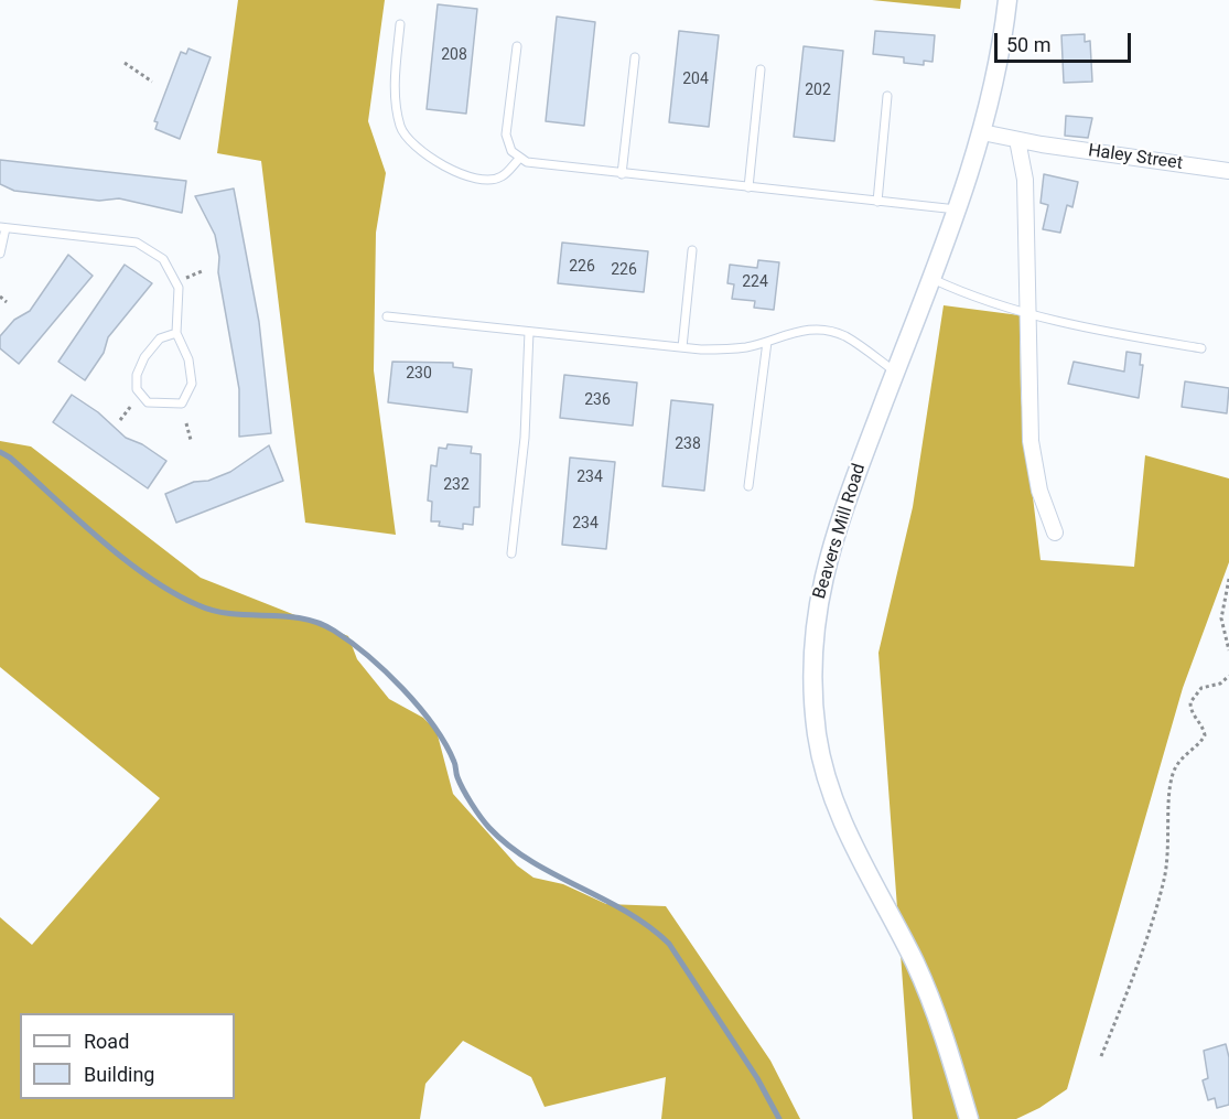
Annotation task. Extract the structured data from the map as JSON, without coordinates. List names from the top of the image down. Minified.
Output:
{"streets":{"street":["Haley Street","Beavers Mill Road"]},"house_numbers":["208","204","202","226","226","224","230","236","238","234","232","234"],"legend":["Road","Building"],"scale_bar":"50 m"}
